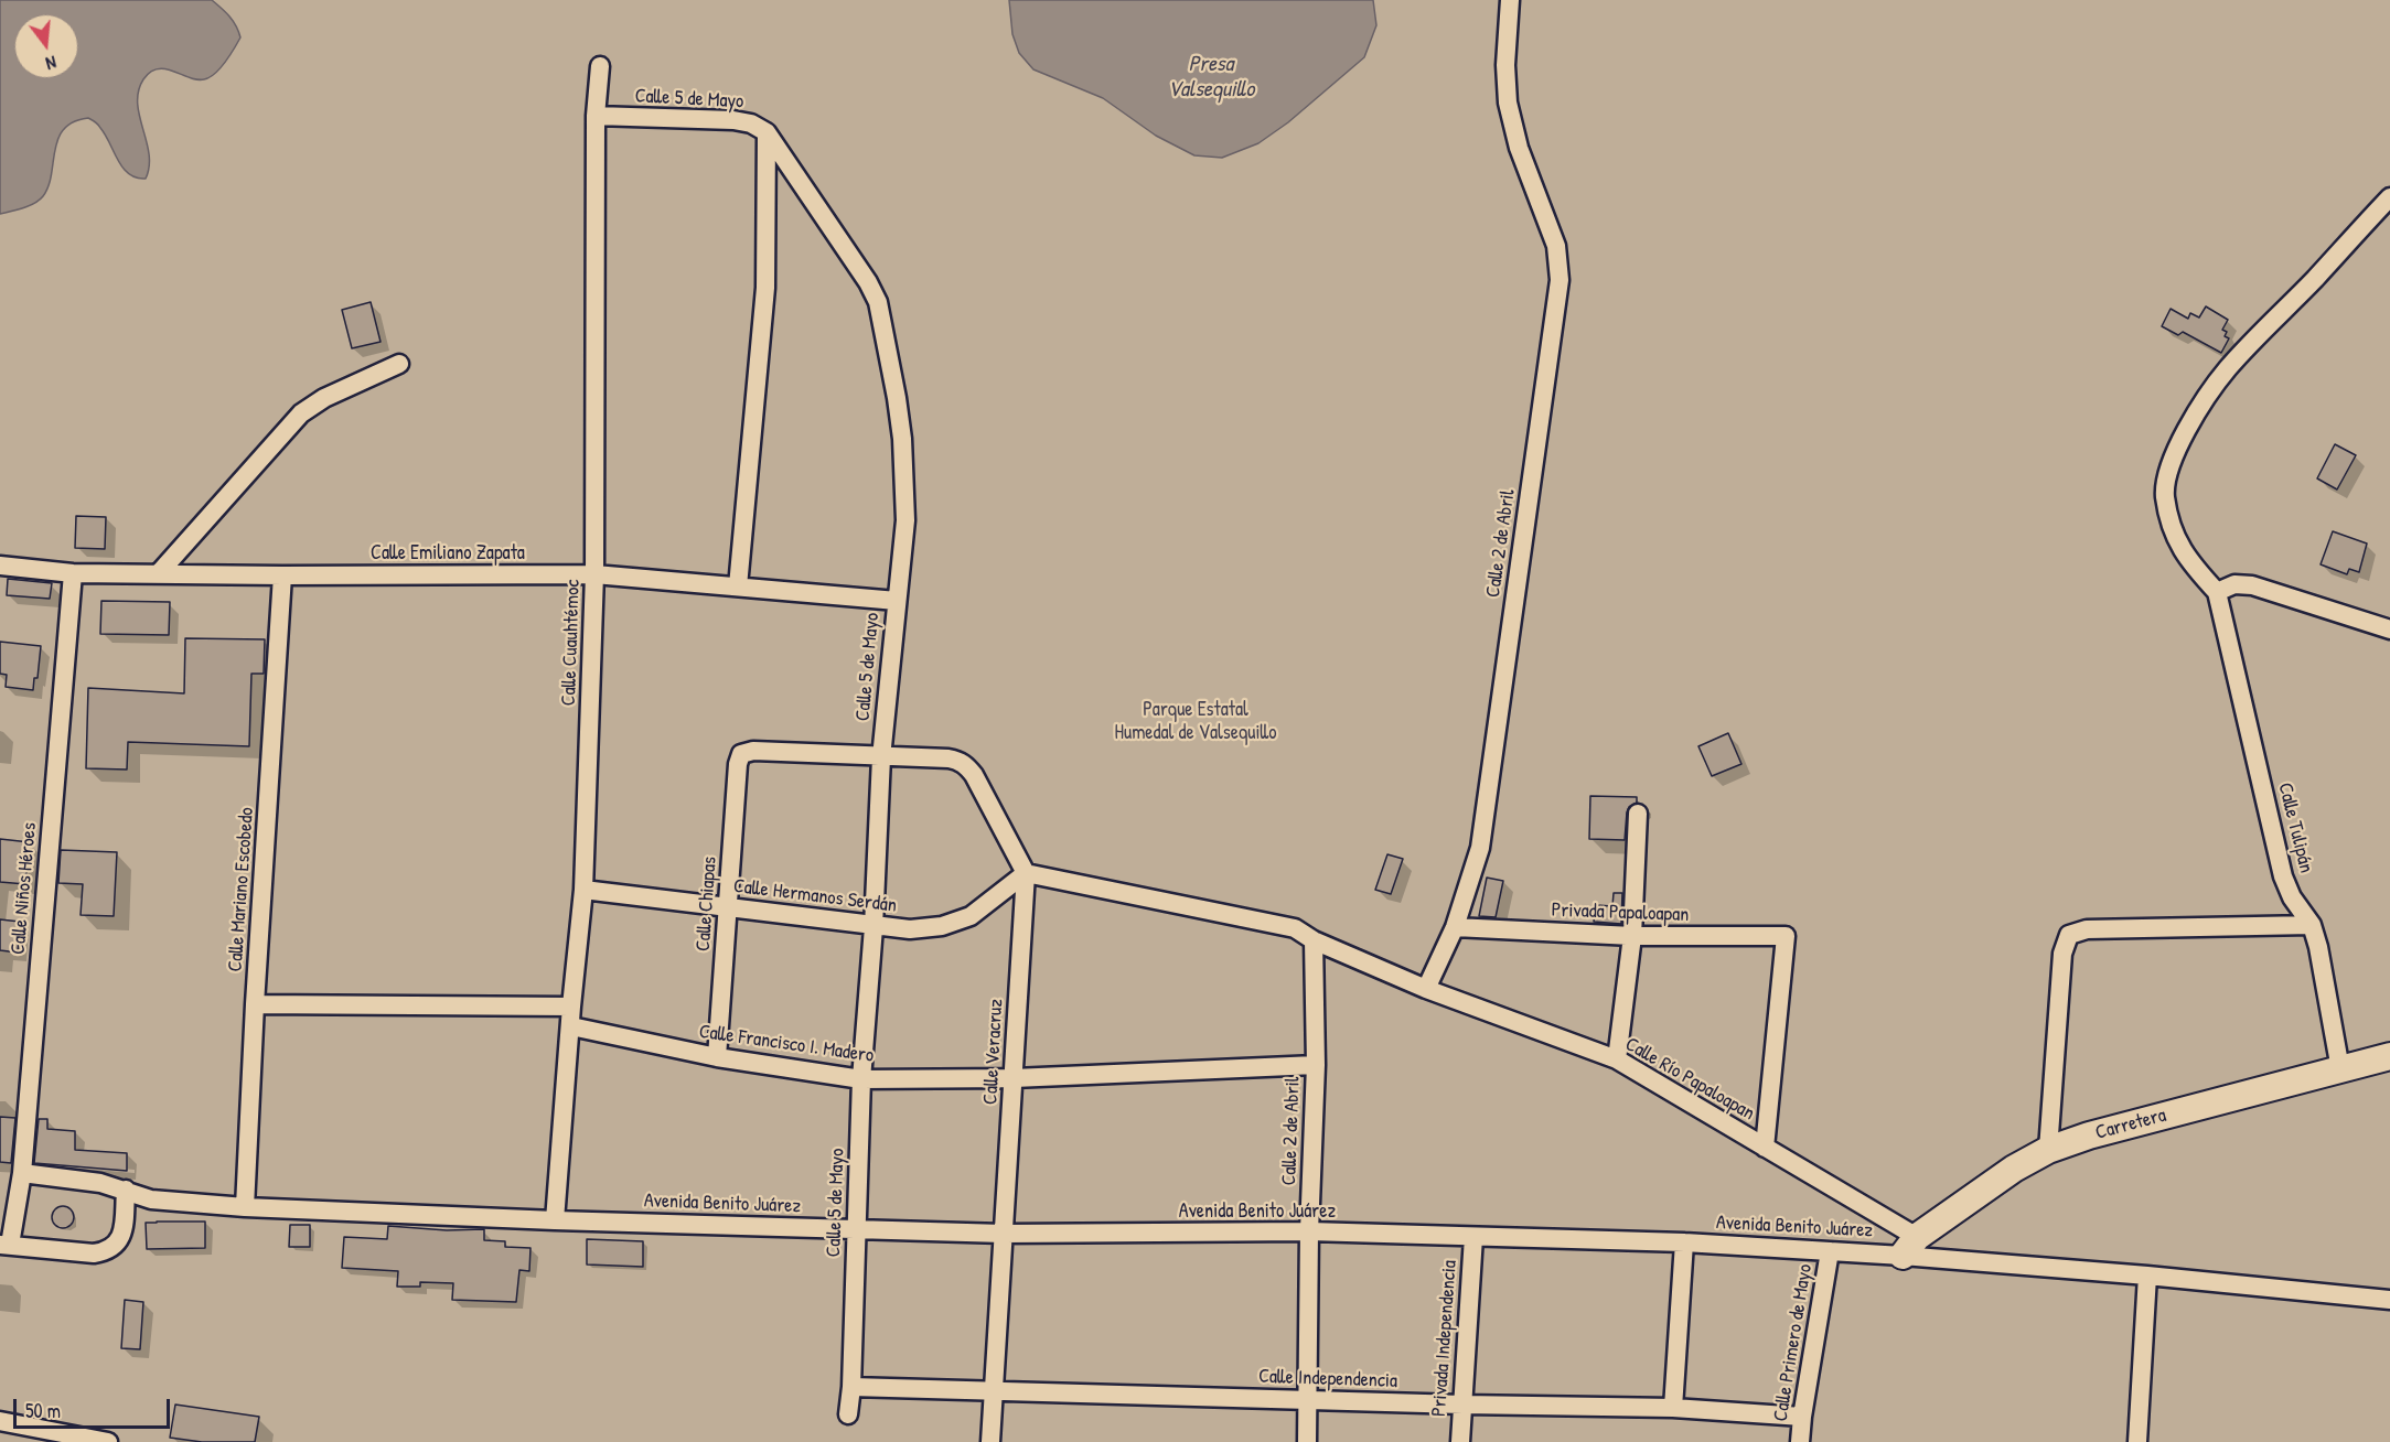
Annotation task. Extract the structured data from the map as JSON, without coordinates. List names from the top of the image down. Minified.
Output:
{"streets":{"street":["Calle 5 de Mayo","Calle 2 de Abril","Calle Emiliano Zapata","Calle Cuauhtémoc","Calle Tulipán","Calle Niños Héroes","Calle Mariano Escobedo","Calle Hermanos Serdán","Calle Chiapas","Privada Papaloapan","Calle Francisco I. Madero","Calle Veracruz","Calle Río Papaloapan","Carretera","Avenida Benito Juárez","Privada Independencia","Calle Primero de Mayo","Calle Independencia"]},"crossings":[["Calle 5 de Mayo","Calle Emiliano Zapata"],["Calle 5 de Mayo","Calle Cuauhtémoc"],["Calle 5 de Mayo","Calle Hermanos Serdán"],["Calle 5 de Mayo","Calle Chiapas"],["Calle 5 de Mayo","Calle Francisco I. Madero"],["Calle 5 de Mayo","Avenida Benito Juárez"],["Calle 5 de Mayo","Calle Independencia"],["Calle 2 de Abril","Privada Papaloapan"],["Calle 2 de Abril","Calle Francisco I. Madero"],["Calle 2 de Abril","Calle Río Papaloapan"],["Calle 2 de Abril","Avenida Benito Juárez"],["Calle 2 de Abril","Calle Independencia"],["Calle Emiliano Zapata","Calle Cuauhtémoc"],["Calle Emiliano Zapata","Calle Niños Héroes"],["Calle Emiliano Zapata","Calle Mariano Escobedo"],["Calle Cuauhtémoc","Calle Hermanos Serdán"],["Calle Cuauhtémoc","Calle Francisco I. Madero"],["Calle Cuauhtémoc","Avenida Benito Juárez"],["Calle Tulipán","Carretera"],["Calle Niños Héroes","Avenida Benito Juárez"],["Calle Mariano Escobedo","Avenida Benito Juárez"],["Calle Hermanos Serdán","Calle Chiapas"],["Calle Hermanos Serdán","Calle Veracruz"],["Calle Hermanos Serdán","Calle Río Papaloapan"],["Calle Chiapas","Calle Francisco I. Madero"],["Privada Papaloapan","Calle Río Papaloapan"],["Calle Francisco I. Madero","Calle Veracruz"],["Calle Veracruz","Calle Río Papaloapan"],["Calle Veracruz","Avenida Benito Juárez"],["Calle Veracruz","Calle Independencia"],["Calle Río Papaloapan","Carretera"],["Calle Río Papaloapan","Avenida Benito Juárez"],["Carretera","Avenida Benito Juárez"],["Avenida Benito Juárez","Privada Independencia"],["Avenida Benito Juárez","Calle Primero de Mayo"],["Privada Independencia","Calle Independencia"],["Calle Primero de Mayo","Calle Independencia"]],"water":["Presa Valsequillo"],"parks":["Parque Estatal Humedal de Valsequillo"],"scale_bar":"50 m","north":"bottom"}
